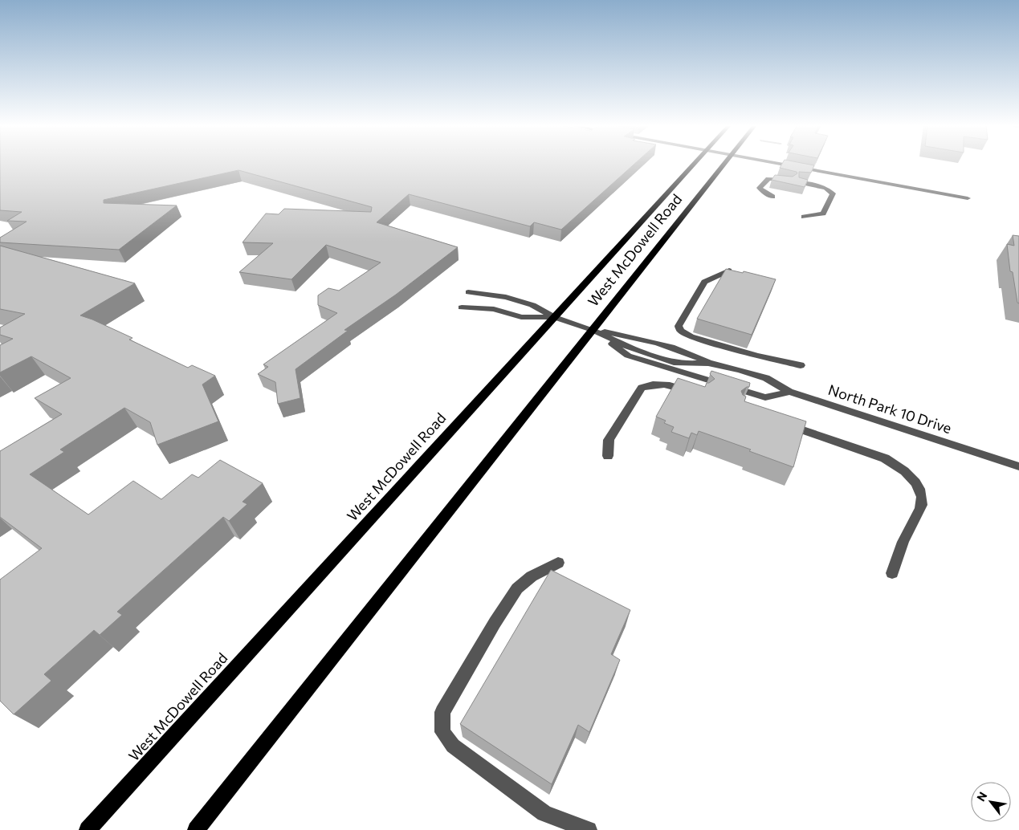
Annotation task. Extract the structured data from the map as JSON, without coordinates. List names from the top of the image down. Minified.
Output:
{"streets":{"main road":["West McDowell Road"],"street":["North Park 10 Drive"]},"crossings":[["West McDowell Road","North Park 10 Drive"]],"north":"top left"}
